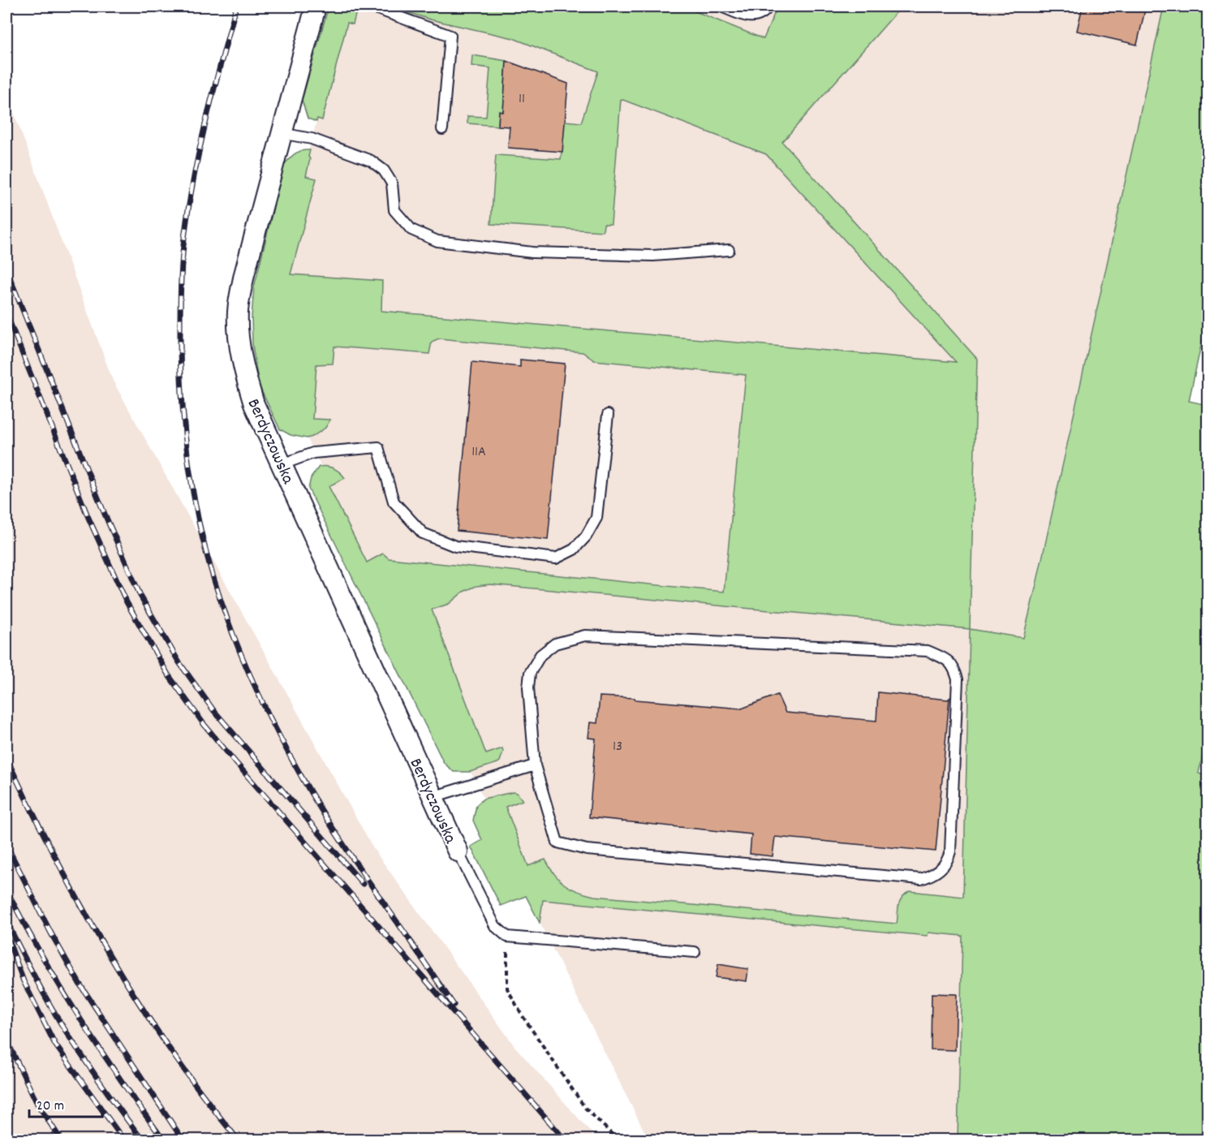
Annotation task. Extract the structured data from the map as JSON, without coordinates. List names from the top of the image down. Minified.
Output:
{"streets":{"street":["Berdyczowska"]},"house_numbers":["11","11A","13"],"scale_bar":"20 m"}
